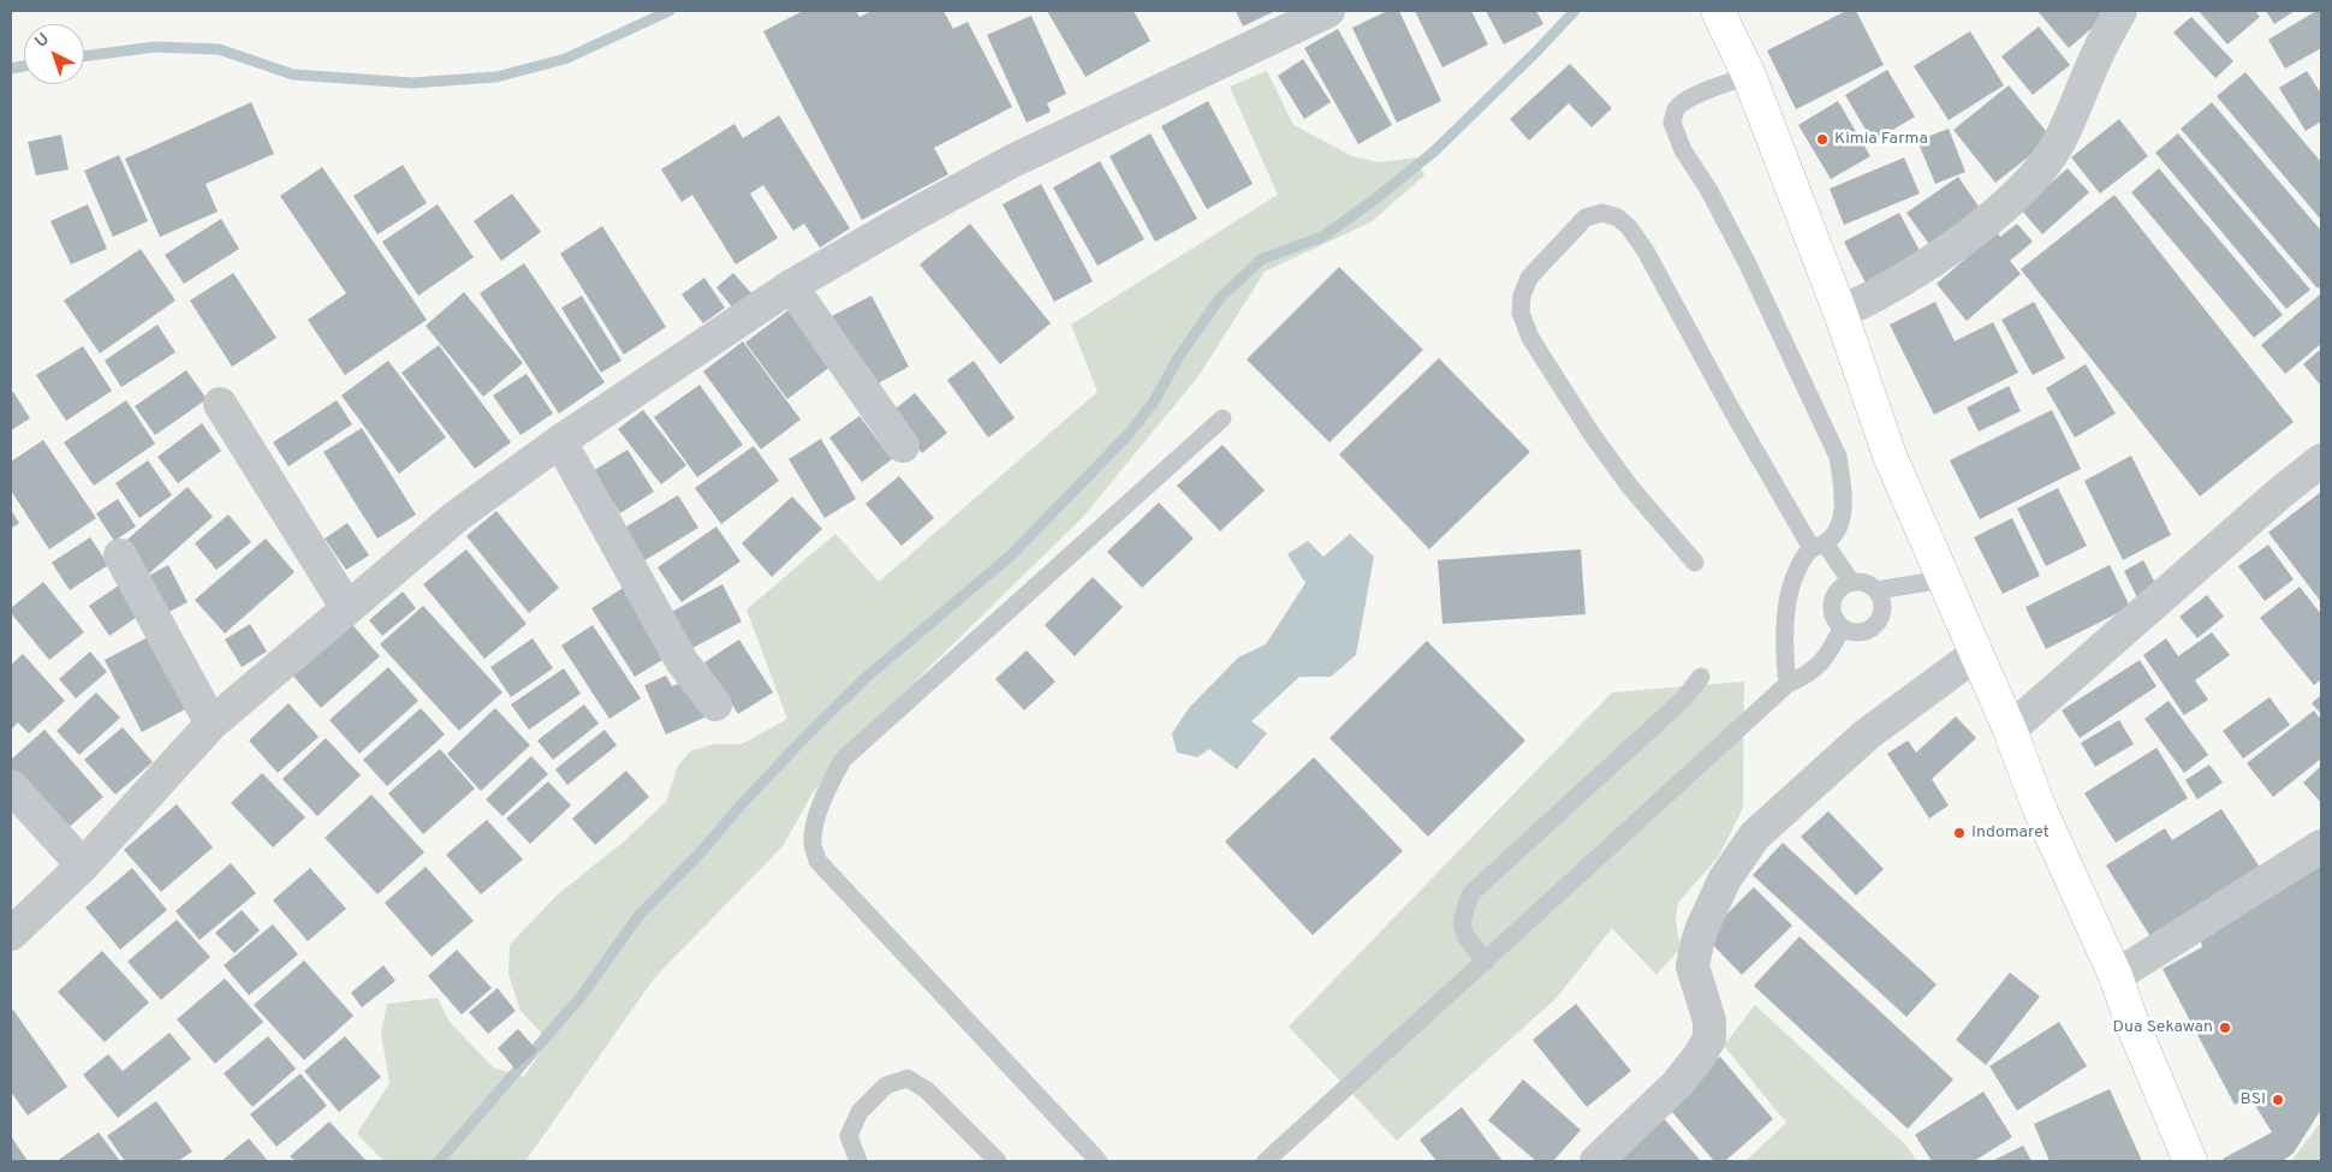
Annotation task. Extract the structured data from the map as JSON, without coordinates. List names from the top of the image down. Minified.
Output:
{"places":["Kimia Farma","Indomaret","Dua Sekawan","BSI"],"north":"top left"}
